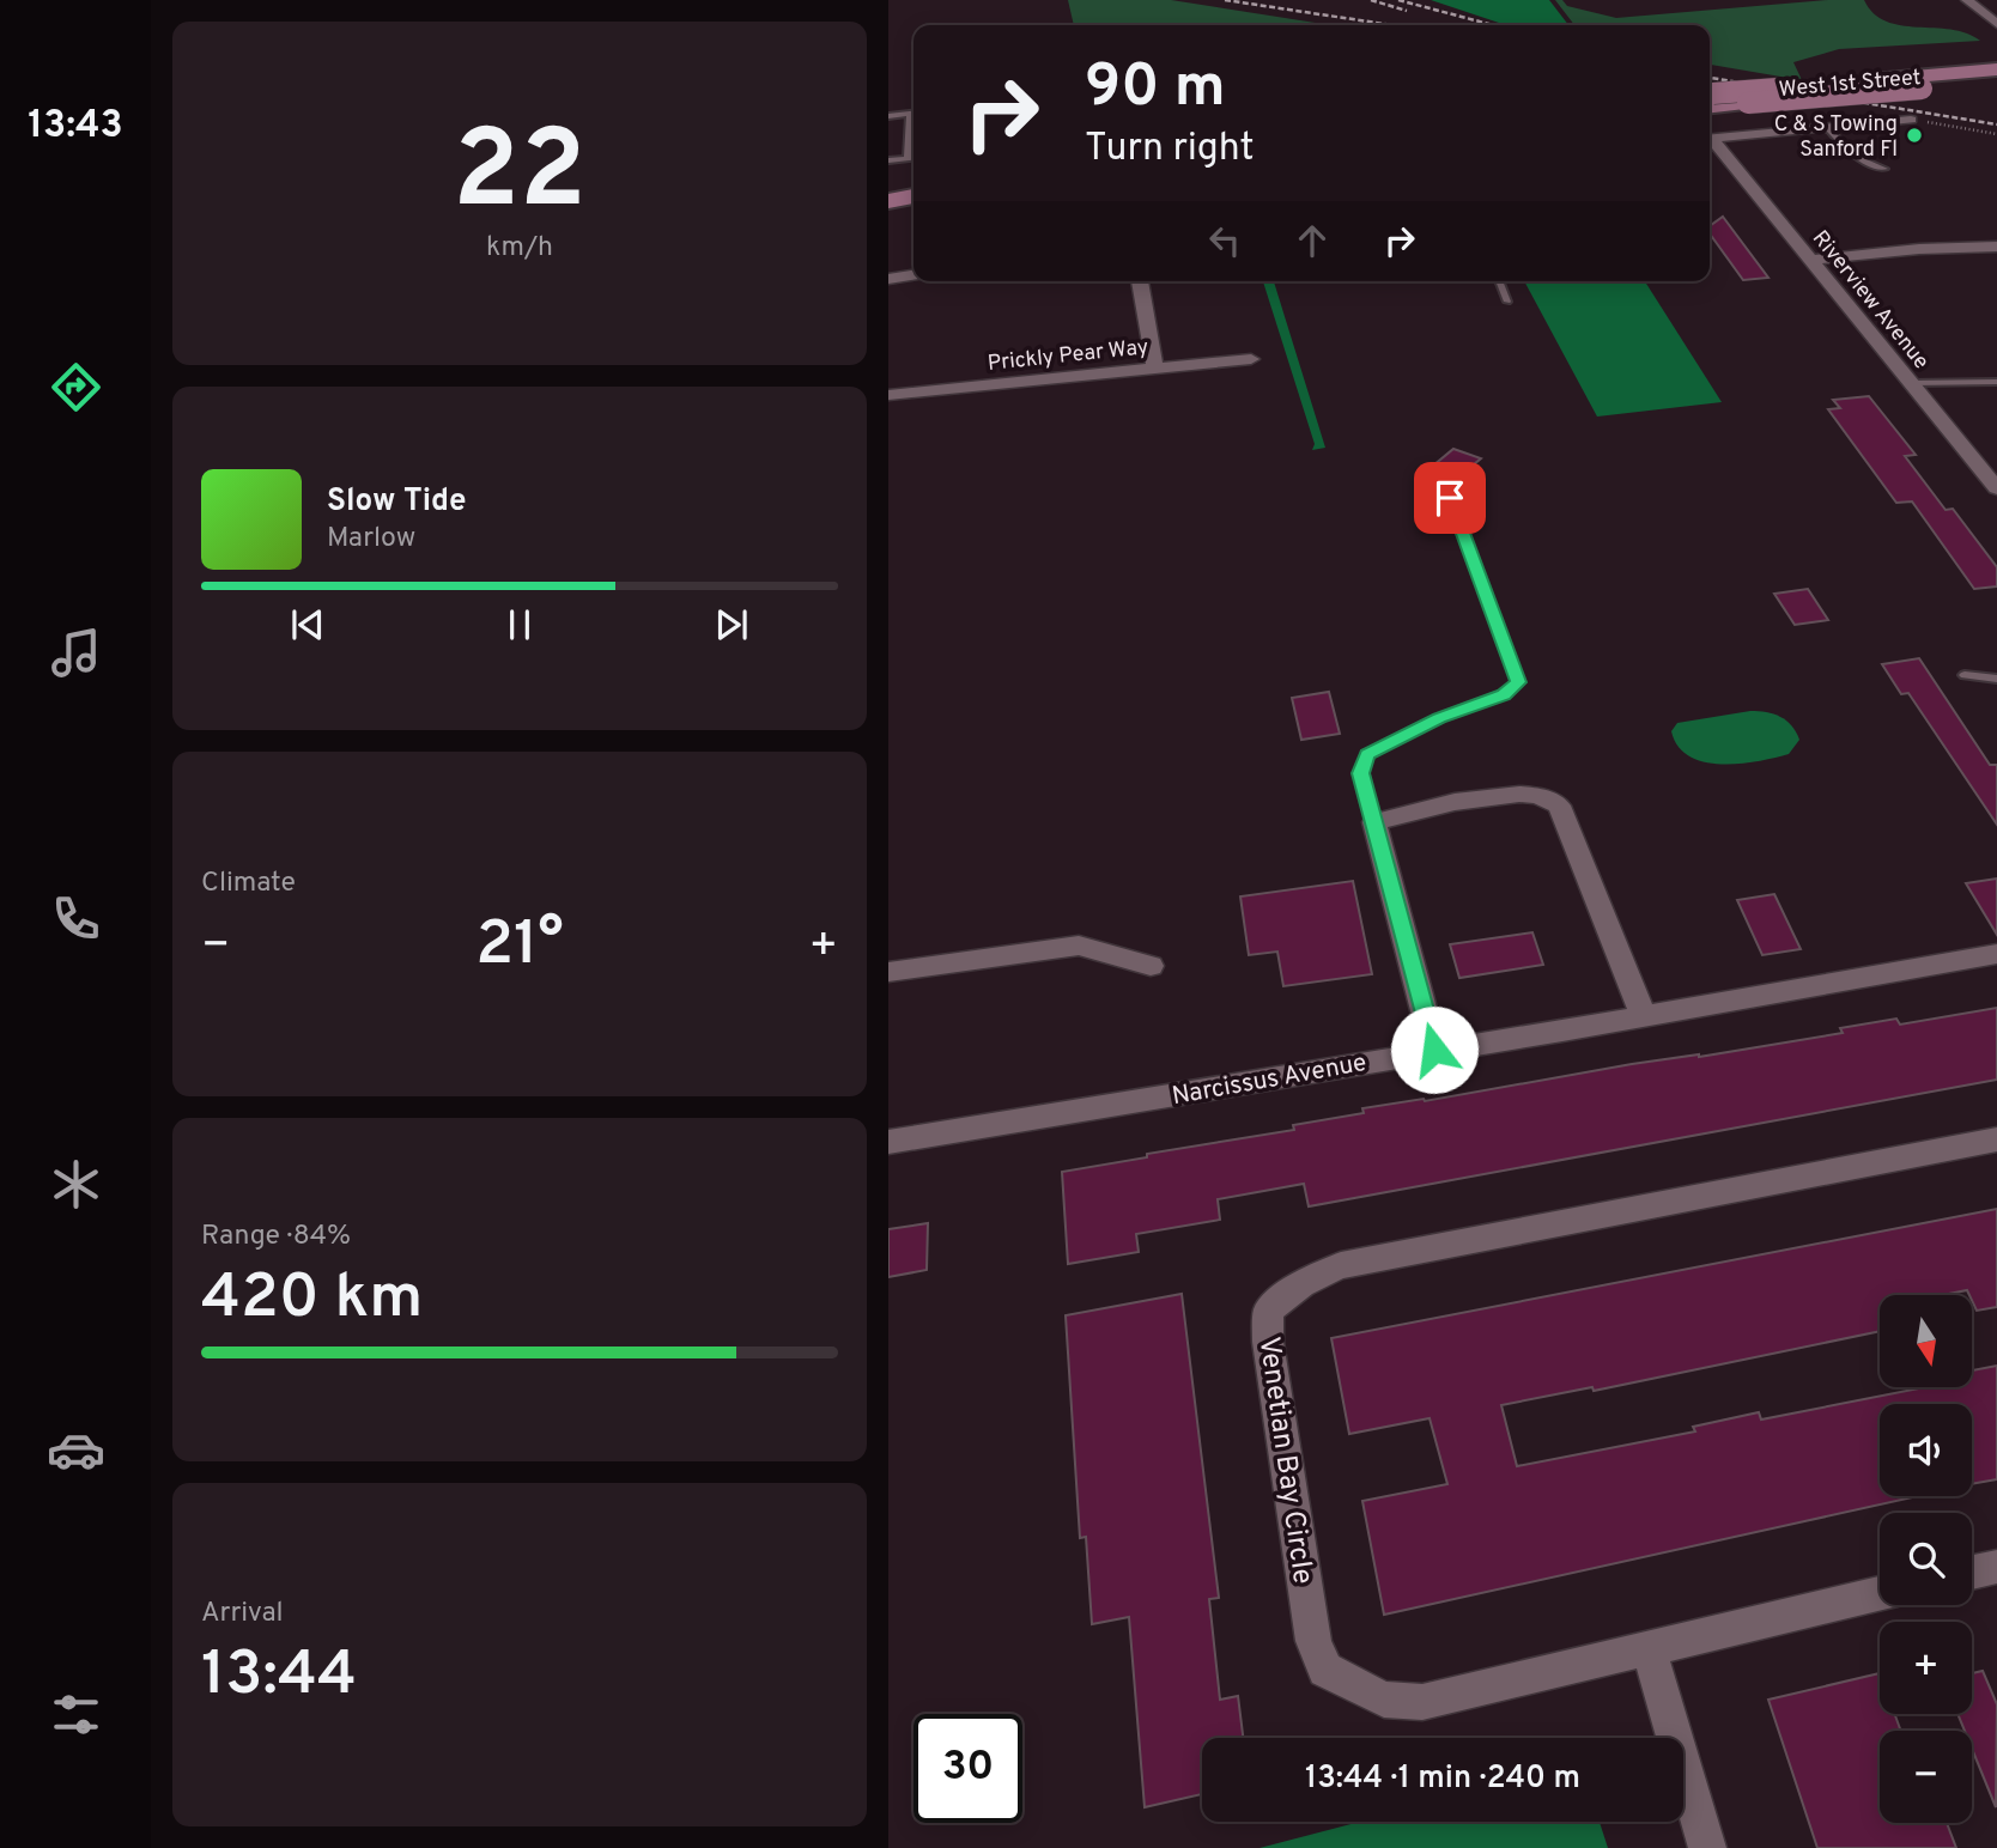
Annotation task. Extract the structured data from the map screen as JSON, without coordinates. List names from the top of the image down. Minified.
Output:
{"streets":{"main road":["West 1st Street"],"street":["Riverview Avenue","Prickly Pear Way","Narcissus Avenue","Venetian Bay Circle"]},"places":["C & S Towing Sanford Fl"],"north":"bottom","page":{"tabs":"13:43","tile":[["22","km/h"],"Climate",["Range · 84%","420 km"],["Arrival","13:44"]],"turn":["90 m","Turn right"],"song":["Slow Tide","Marlow"],"heat":["−","21°","+"],"map_buttons":["+","−"],"limit":"30","trip":"13:44 · 1 min · 240 m"}}
